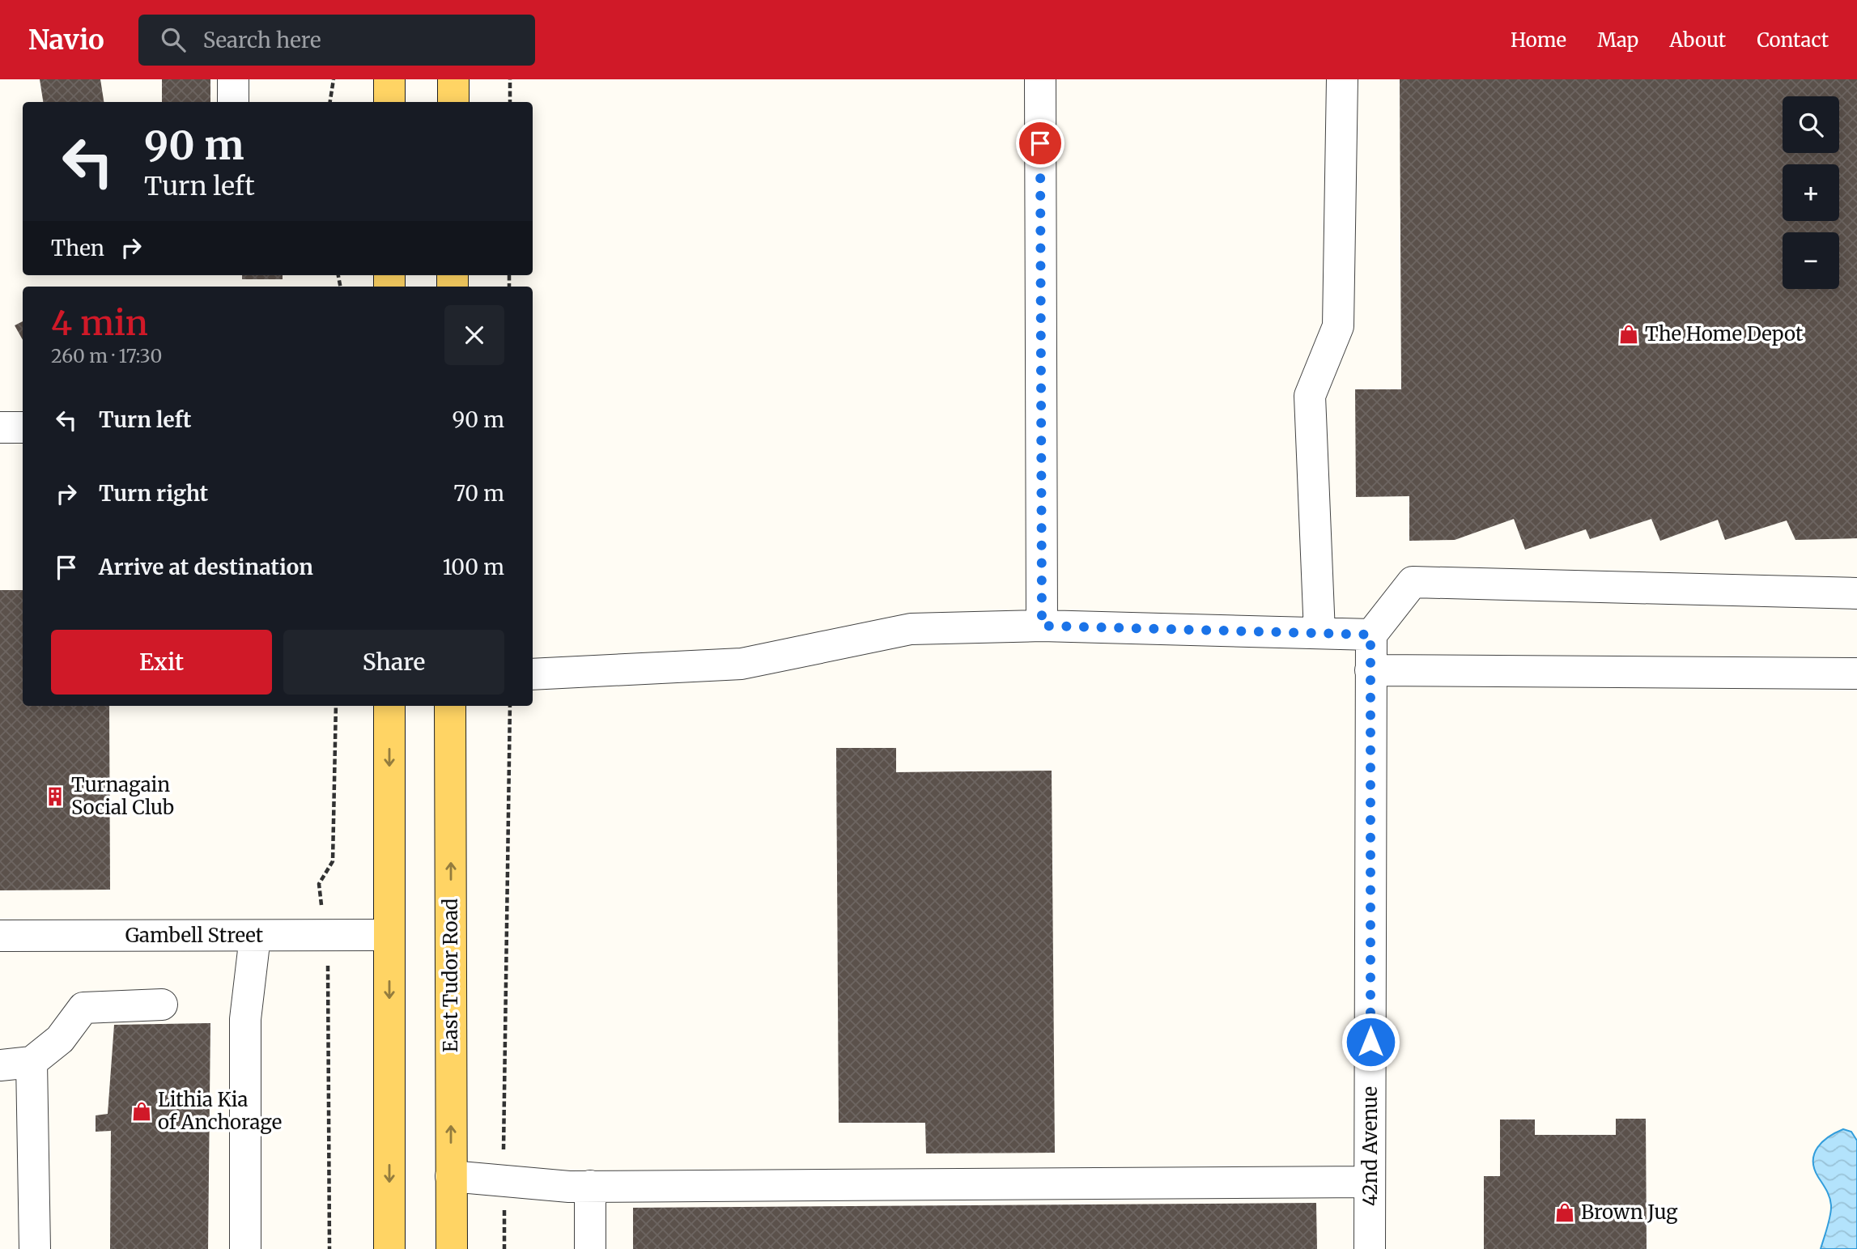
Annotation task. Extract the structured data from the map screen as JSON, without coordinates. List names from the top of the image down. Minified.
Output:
{"streets":{"main road":["East Tudor Road"],"street":["Gambell Street","42nd Avenue"]},"places":{"shop":["The Home Depot","Lithia Kia of Anchorage","Brown Jug"],"building":["Turnagain Social Club"]},"page":{"header":"Navio","search":"Search here","nav":["Home","Map","About","Contact"],"map_buttons":["+","−"],"turn":["90 m","Turn left"],"then":"Then","heading":["4 min","260 m · 17:30"],"list":[{"name":"Turn left","value":"90 m"},{"name":"Turn right","value":"70 m"},{"name":"Arrive at destination","value":"100 m"}],"buttons":["Exit","Share"]}}
